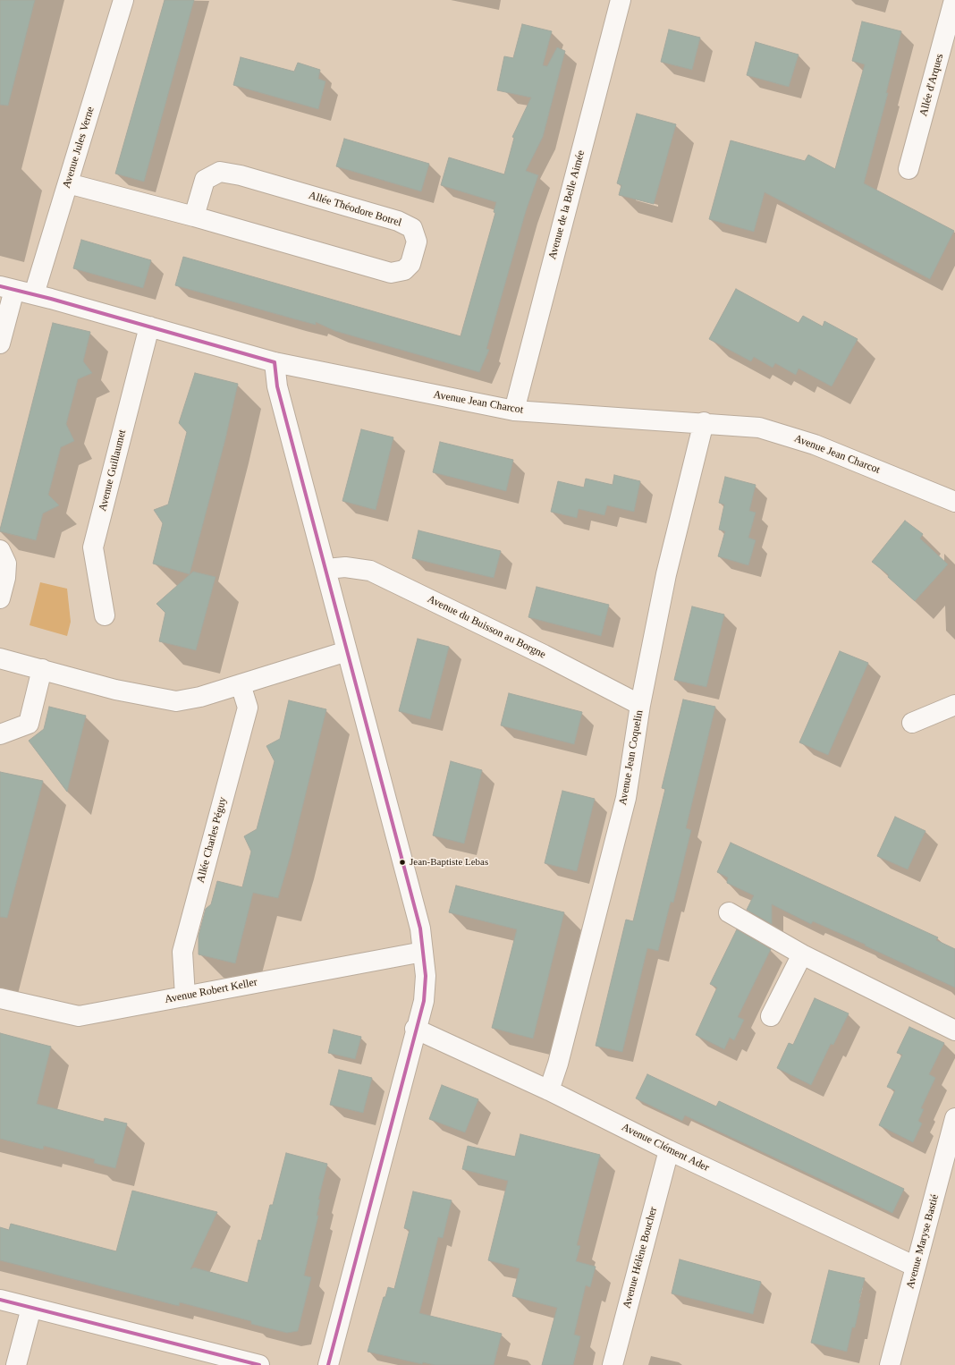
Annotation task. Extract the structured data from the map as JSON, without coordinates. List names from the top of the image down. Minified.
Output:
{"streets":{"street":["Allée d'Arques","Avenue Jules Verne","Avenue de la Belle Aimée","Allée Théodore Botrel","Avenue Jean Charcot","Avenue Guillaumet","Avenue du Buisson au Borgne","Avenue Jean Coquelin","Allée Charles Péguy","Avenue Robert Keller","Avenue Clément Ader","Avenue Maryse Bastié","Avenue Hélène Boucher"]},"crossings":[["Avenue Jules Verne","Allée Théodore Botrel"],["Avenue Jules Verne","Avenue Jean Charcot"],["Avenue de la Belle Aimée","Avenue Jean Charcot"],["Avenue Jean Charcot","Avenue Guillaumet"],["Avenue Jean Charcot","Avenue Jean Coquelin"],["Avenue du Buisson au Borgne","Avenue Jean Coquelin"],["Avenue Jean Coquelin","Avenue Clément Ader"],["Allée Charles Péguy","Avenue Robert Keller"],["Avenue Clément Ader","Avenue Maryse Bastié"],["Avenue Clément Ader","Avenue Hélène Boucher"]],"places":["Jean-Baptiste Lebas"]}
